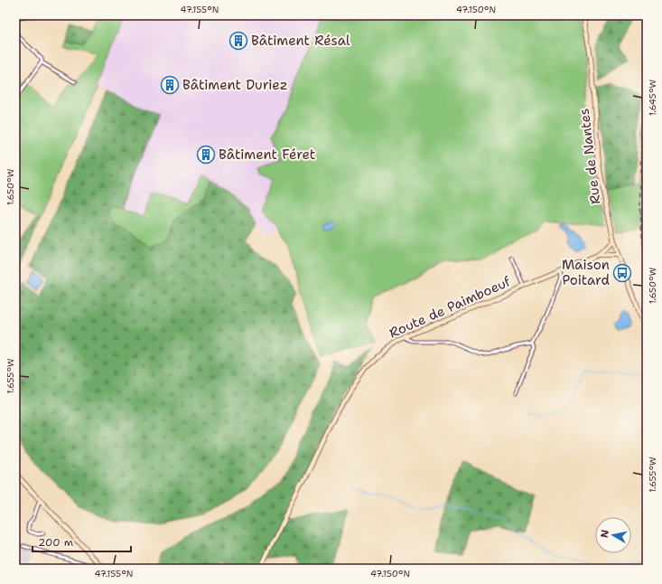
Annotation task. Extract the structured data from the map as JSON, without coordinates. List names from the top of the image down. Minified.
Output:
{"streets":{"street":["Rue de Nantes","Route de Paimboeuf"]},"crossings":[["Rue de Nantes","Route de Paimboeuf"]],"places":{"building":["Bâtiment Résal","Bâtiment Duriez","Bâtiment Féret"],"bus stop":["Maison Poitard"]},"scale_bar":"200 m","north":"left","coordinates":["47.155°N","47.150°N","1.645°W","1.650°W","1.655°W"]}
